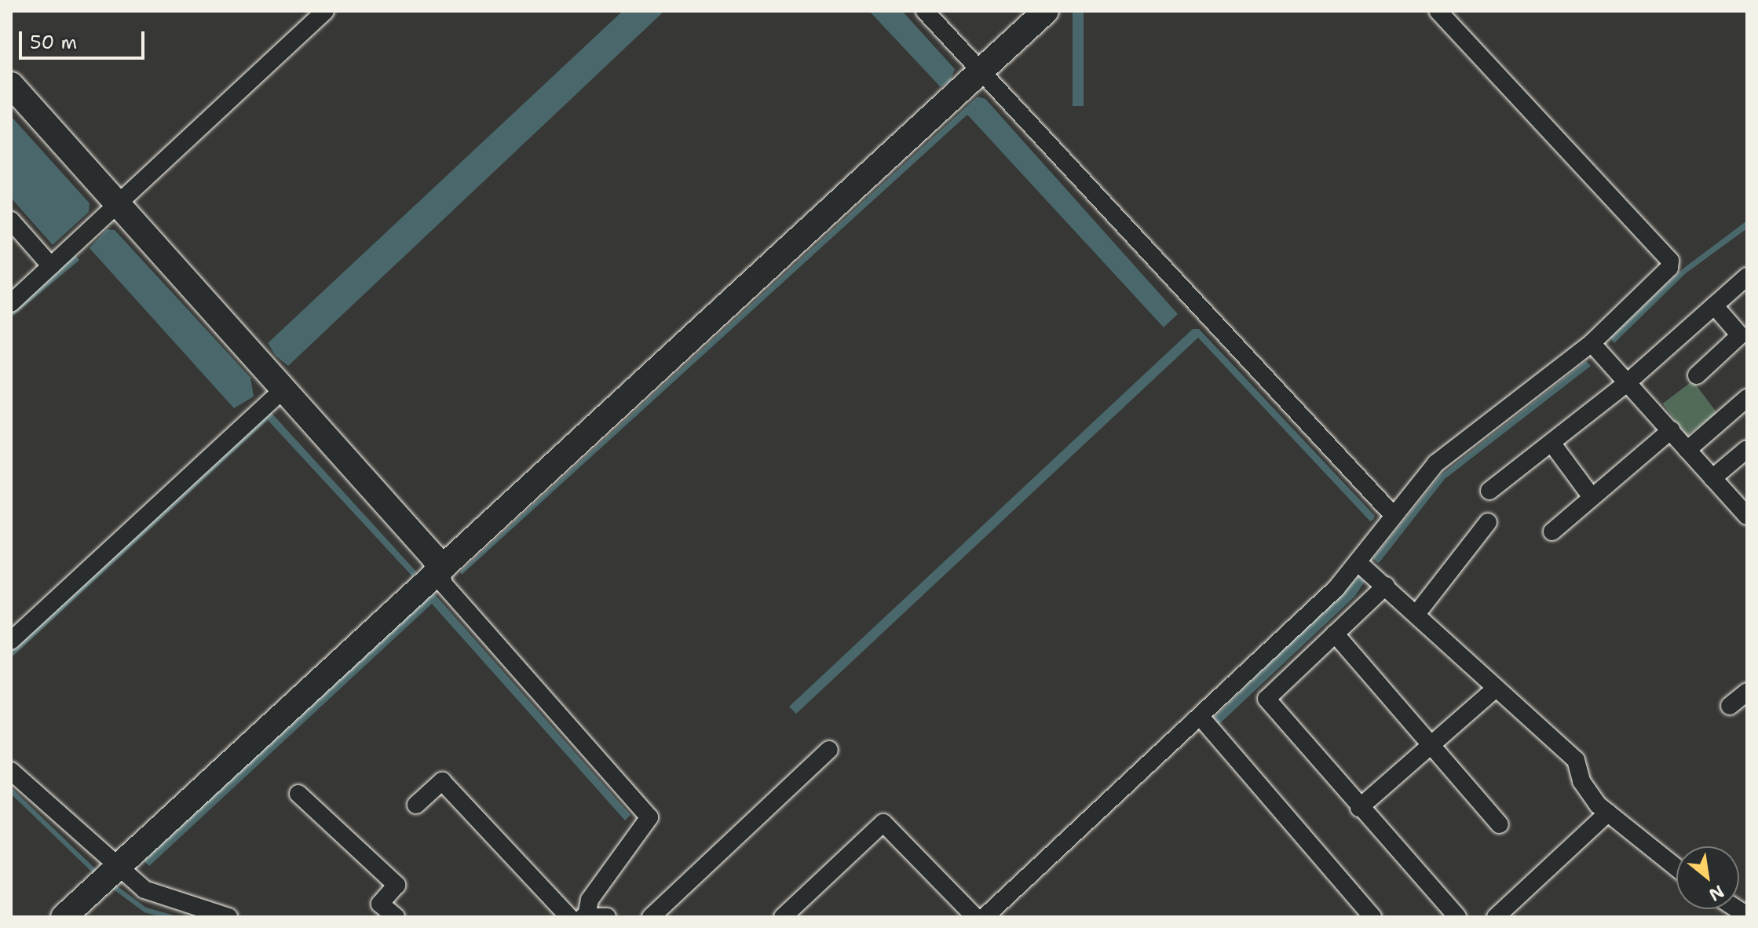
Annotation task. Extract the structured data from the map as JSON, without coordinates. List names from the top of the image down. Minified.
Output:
{"scale_bar":"50 m","north":"bottom right"}
